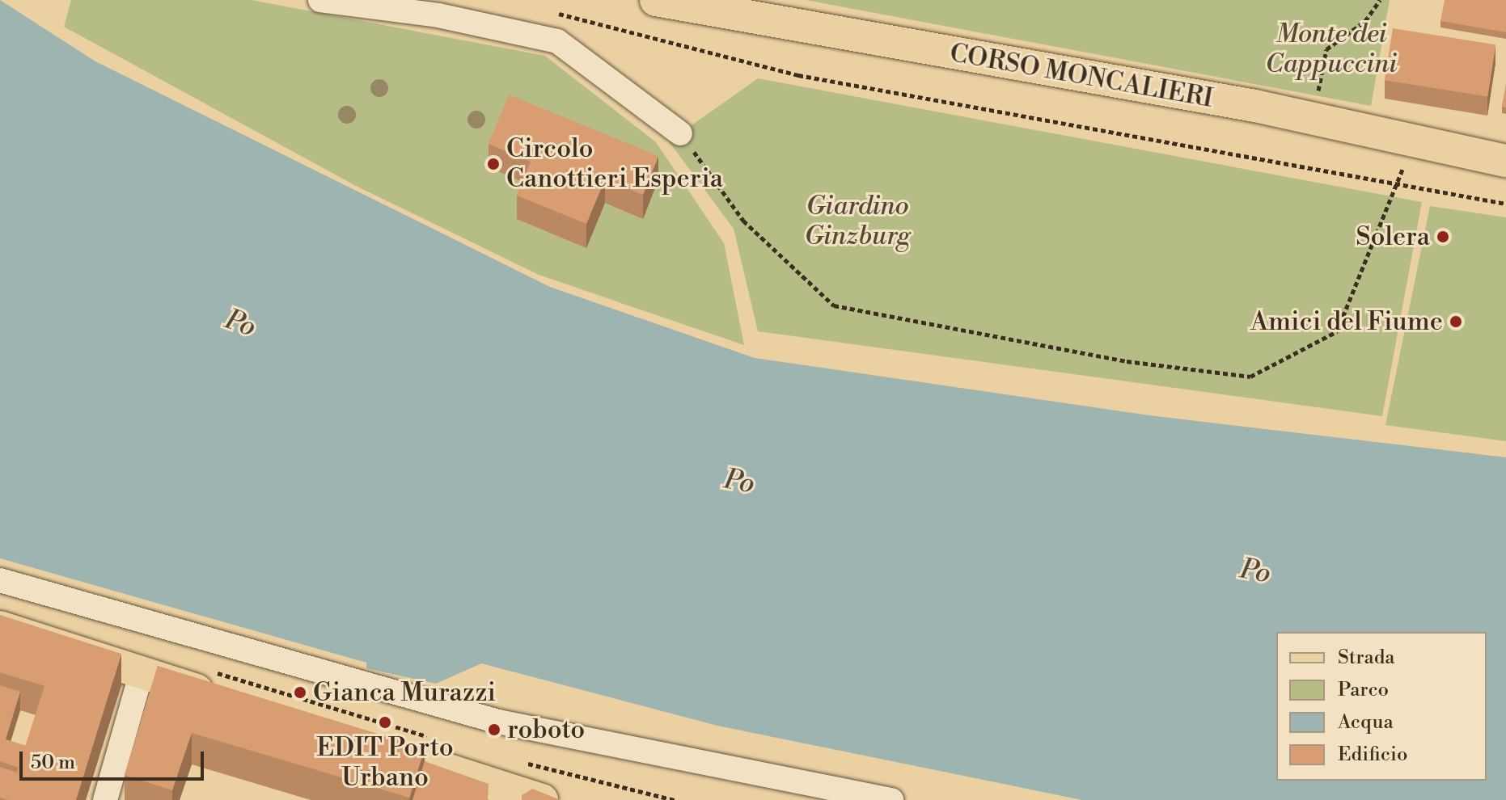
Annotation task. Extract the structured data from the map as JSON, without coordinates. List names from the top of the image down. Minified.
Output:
{"streets":{"main road":["CORSO MONCALIERI"]},"water":["Po"],"parks":["Monte dei Cappuccini","Giardino Ginzburg"],"places":["Circolo Canottieri Esperia","Solera","Amici del Fiume","Gianca Murazzi","EDIT Porto Urbano","roboto"],"legend":["Strada","Parco","Acqua","Edificio"],"scale_bar":"50 m"}
